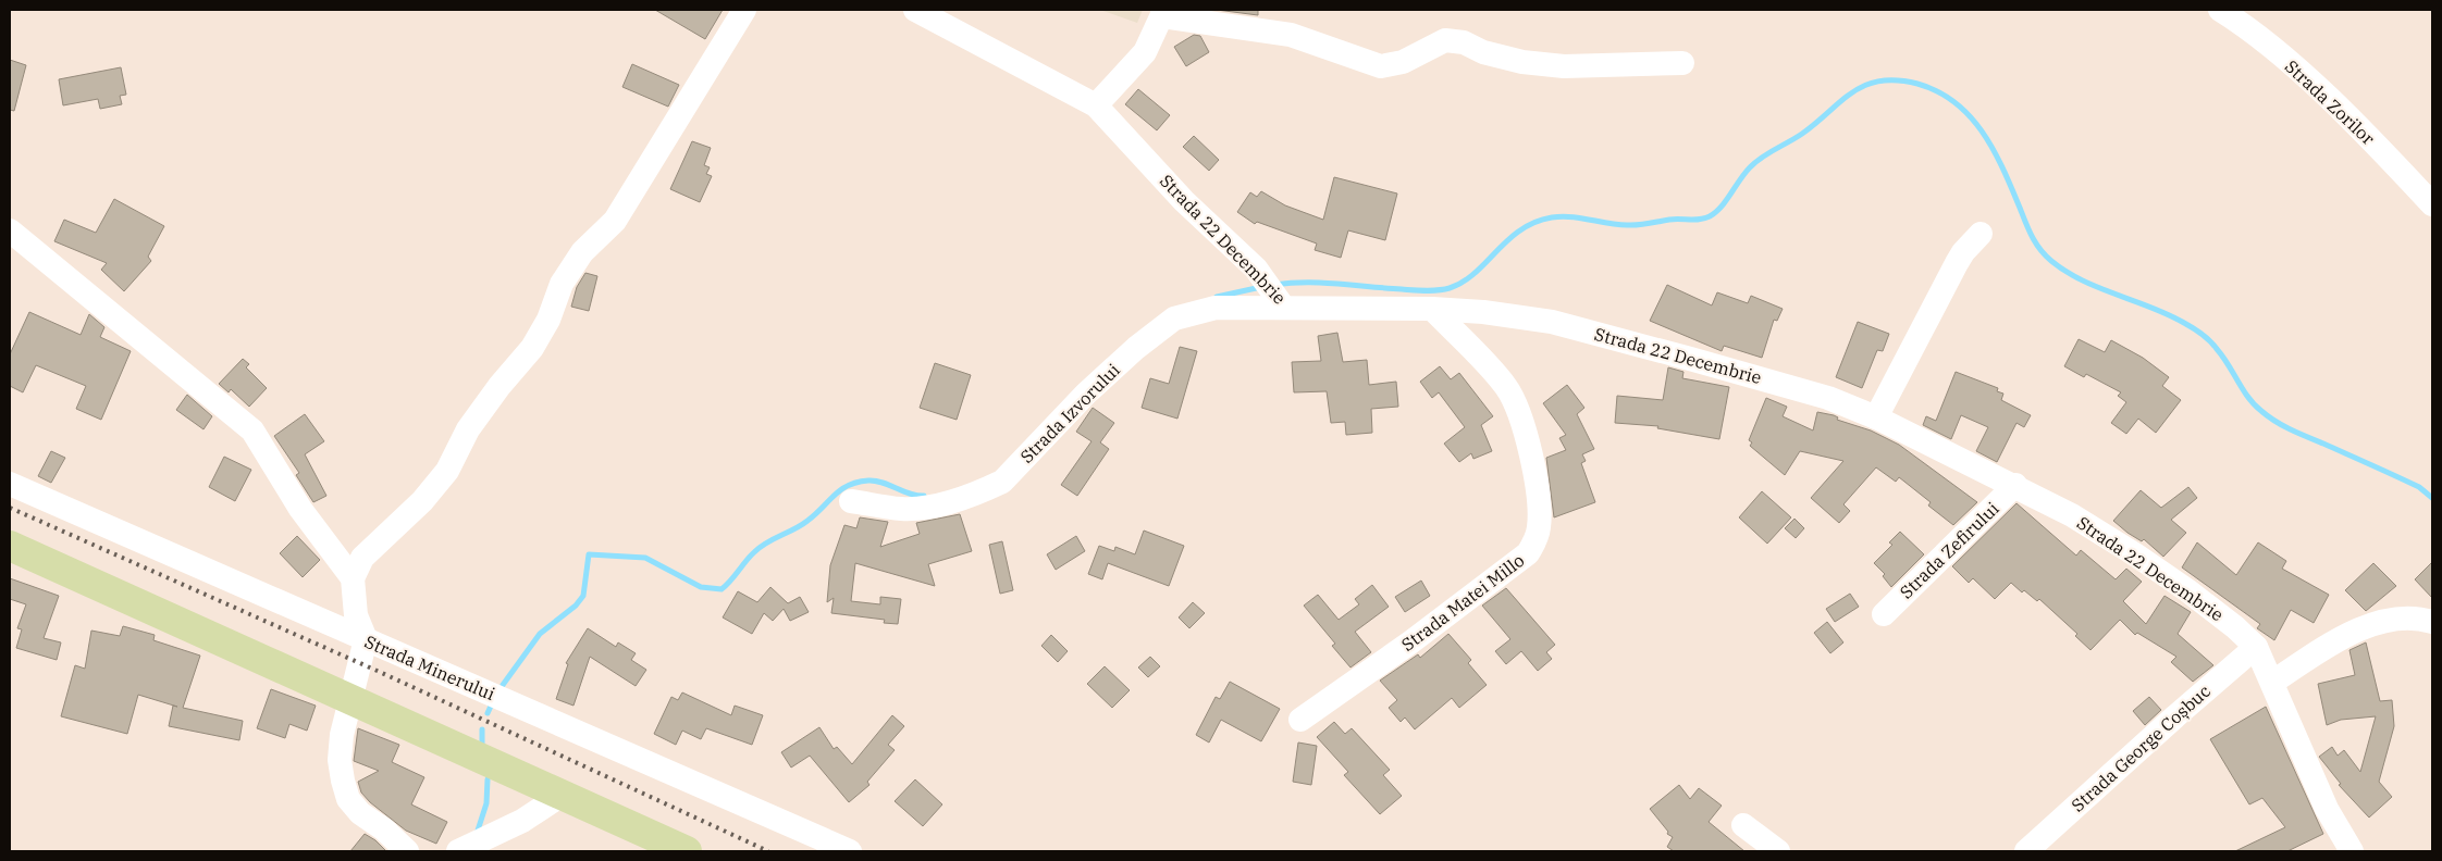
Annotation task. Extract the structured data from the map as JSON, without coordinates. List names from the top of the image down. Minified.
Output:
{"streets":{"street":["Strada Zorilor","Strada 22 Decembrie","Strada Izvorului","Strada Zefirului","Strada Matei Millo","Strada Minerului","Strada George Coșbuc"]},"crossings":[["Strada 22 Decembrie","Strada Izvorului"],["Strada 22 Decembrie","Strada Zefirului"],["Strada 22 Decembrie","Strada Matei Millo"],["Strada 22 Decembrie","Strada George Coșbuc"]]}
